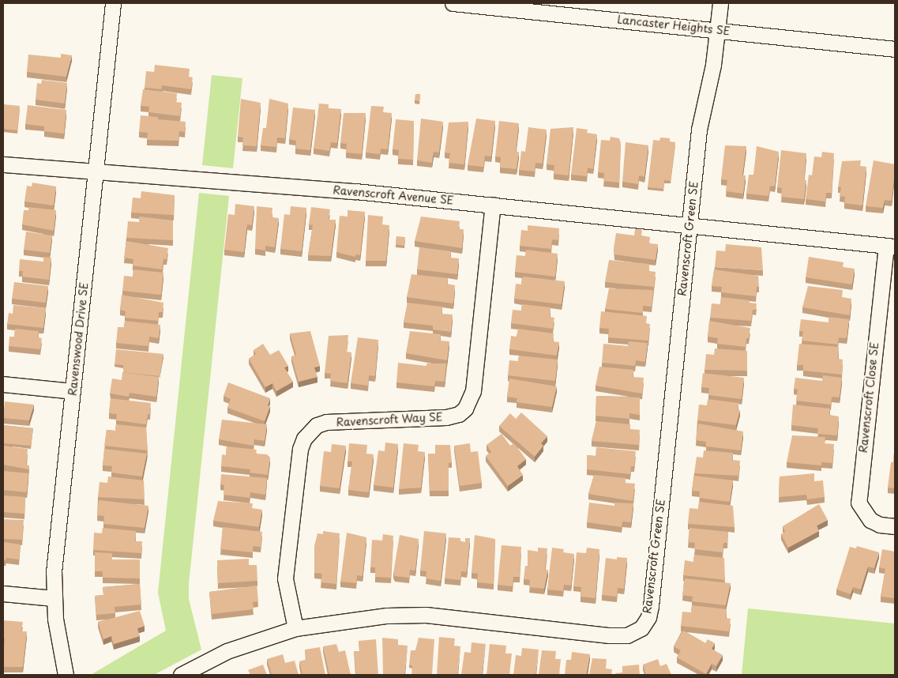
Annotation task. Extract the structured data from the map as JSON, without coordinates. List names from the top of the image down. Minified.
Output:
{"streets":{"street":["Lancaster Heights SE","Ravenscroft Avenue SE","Ravenscroft Green SE","Ravenswood Drive SE","Ravenscroft Close SE","Ravenscroft Way SE"]},"crossings":[["Lancaster Heights SE","Ravenscroft Green SE"],["Ravenscroft Avenue SE","Ravenscroft Green SE"],["Ravenscroft Avenue SE","Ravenswood Drive SE"],["Ravenscroft Avenue SE","Ravenscroft Close SE"],["Ravenscroft Avenue SE","Ravenscroft Way SE"],["Ravenscroft Green SE","Ravenscroft Close SE"],["Ravenscroft Green SE","Ravenscroft Way SE"]]}
